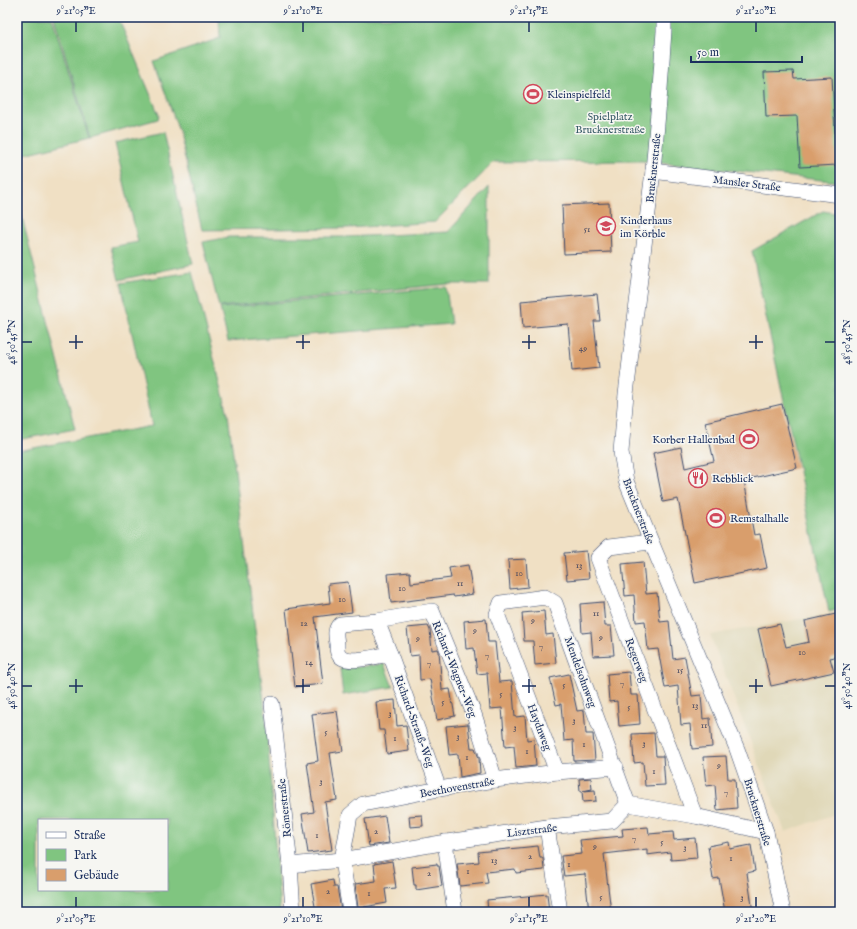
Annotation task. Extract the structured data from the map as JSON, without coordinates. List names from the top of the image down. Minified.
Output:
{"streets":{"street":["Brucknerstraße","Mansler Straße","Regerweg","Richard-Wagner-Weg","Mendelsohnweg","Richard-Strauß-Weg","Haydnweg","Beethovenstraße","Römerstraße","Lisztstraße"]},"crossings":[["Brucknerstraße","Mansler Straße"],["Brucknerstraße","Regerweg"],["Richard-Wagner-Weg","Richard-Strauß-Weg"],["Richard-Wagner-Weg","Beethovenstraße"],["Mendelsohnweg","Haydnweg"],["Mendelsohnweg","Beethovenstraße"],["Mendelsohnweg","Lisztstraße"],["Richard-Strauß-Weg","Beethovenstraße"],["Haydnweg","Beethovenstraße"],["Beethovenstraße","Lisztstraße"],["Römerstraße","Lisztstraße"]],"parks":["Spielplatz Brucknerstraße"],"places":{"sports":["Kleinspielfeld","Korber Hallenbad","Remstalhalle"],"school or university":["Kinderhaus im Körble"],"restaurant":["Rebblick"]},"house_numbers":["51","49","13","10","11","10","10","11","9","12","9","9","9","7","10","7","14","7","15","7","5","5","5","13","5","3","3","11","3","5","3","1","3","1","1","1","9","1","3","7","2","1","7","5","9","3","2","1","13","1","1","2","2","1","5","3"],"legend":["Straße","Park","Gebäude"],"scale_bar":"50 m","coordinates":["9°21'05\"E","9°21'10\"E","9°21'15\"E","9°21'20\"E","48°50'45\"N","48°50'40\"N"]}
